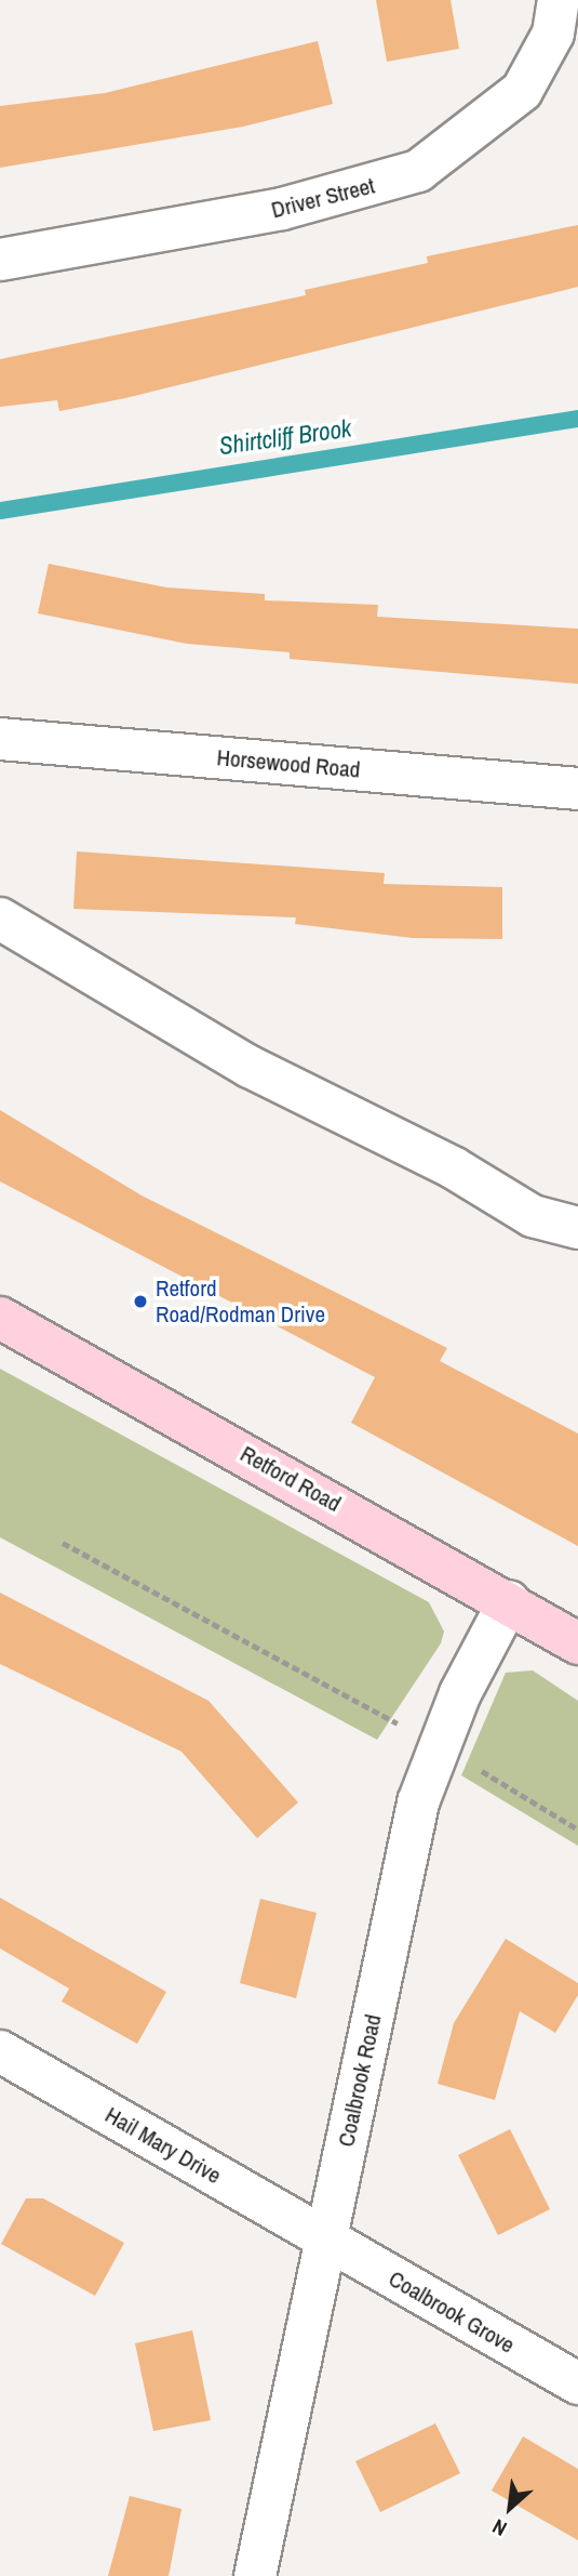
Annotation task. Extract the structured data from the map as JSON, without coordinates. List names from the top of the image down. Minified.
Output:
{"streets":{"main road":["Retford Road"],"street":["Driver Street","Horsewood Road","Coalbrook Road","Hail Mary Drive","Coalbrook Grove"]},"crossings":[["Retford Road","Coalbrook Road"],["Coalbrook Road","Hail Mary Drive"],["Coalbrook Road","Coalbrook Grove"],["Hail Mary Drive","Coalbrook Grove"]],"water":["Shirtcliff Brook"],"places":["Retford Road/Rodman Drive"],"north":"bottom left"}
